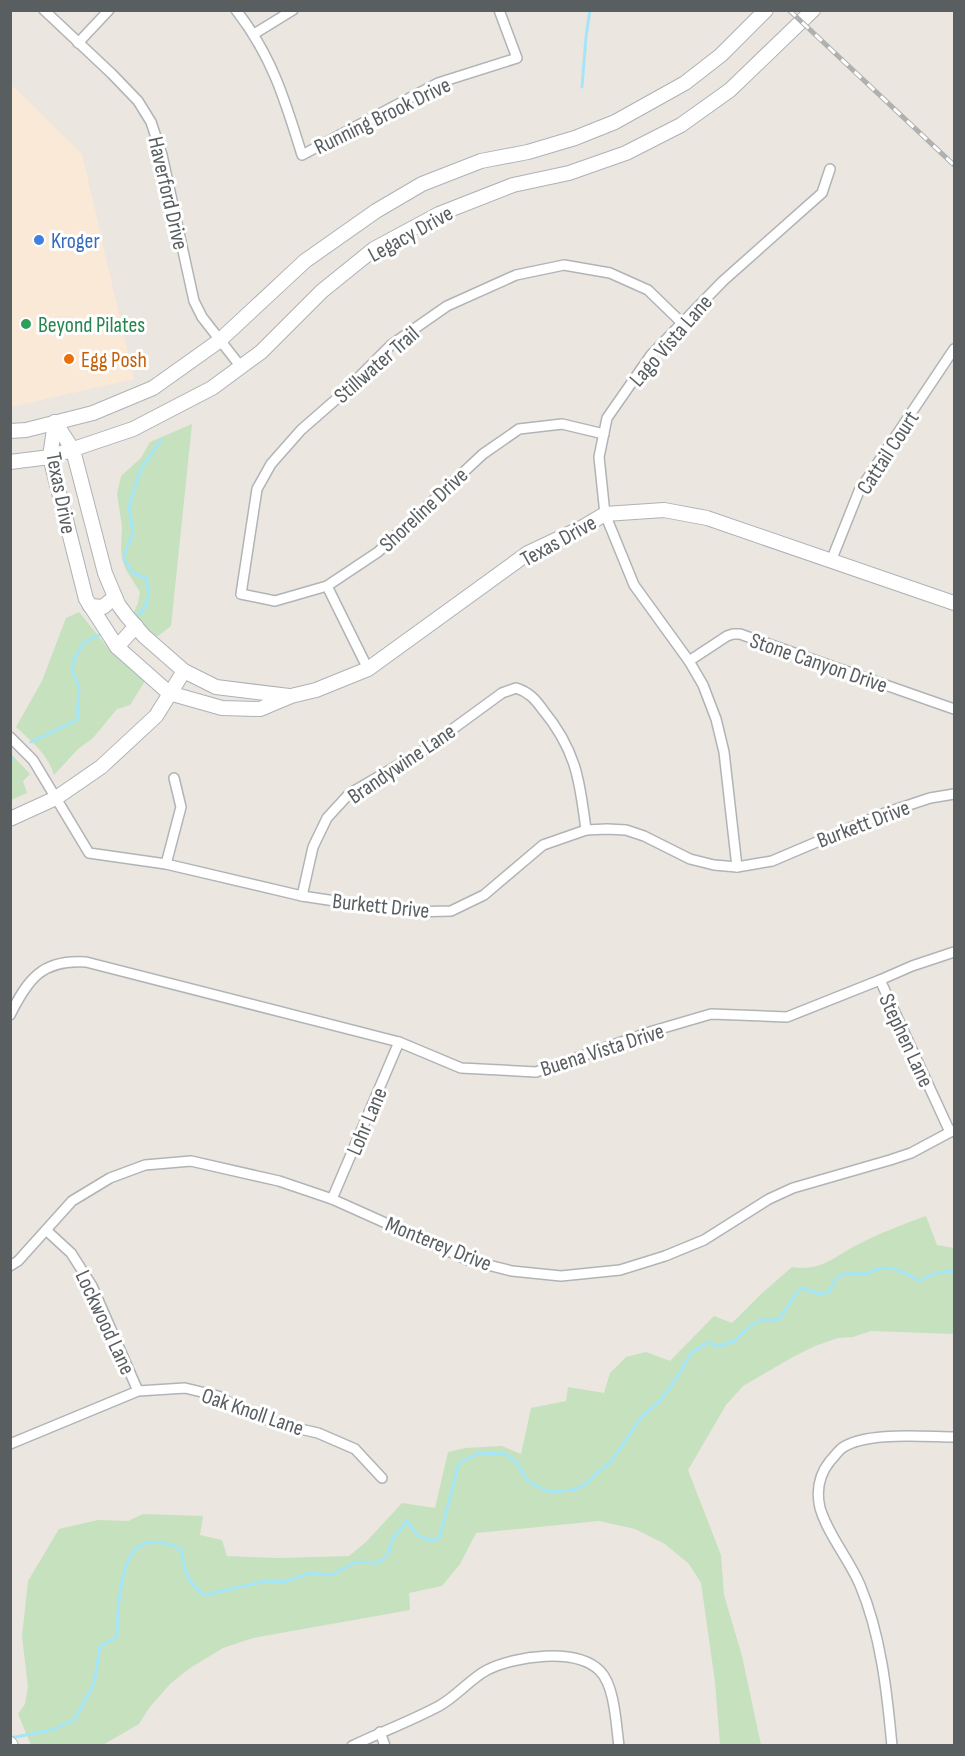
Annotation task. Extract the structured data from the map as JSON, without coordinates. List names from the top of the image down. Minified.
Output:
{"streets":{"street":["Running Brook Drive","Haverford Drive","Legacy Drive","Lago Vista Lane","Stillwater Trail","Cattail Court","Texas Drive","Shoreline Drive","Stone Canyon Drive","Brandywine Lane","Burkett Drive","Stephen Lane","Buena Vista Drive","Lohr Lane","Monterey Drive","Lockwood Lane","Oak Knoll Lane"]},"crossings":[["Haverford Drive","Legacy Drive"],["Legacy Drive","Texas Drive"],["Lago Vista Lane","Stillwater Trail"],["Lago Vista Lane","Texas Drive"],["Lago Vista Lane","Shoreline Drive"],["Lago Vista Lane","Stone Canyon Drive"],["Lago Vista Lane","Burkett Drive"],["Stillwater Trail","Shoreline Drive"],["Cattail Court","Texas Drive"],["Brandywine Lane","Burkett Drive"],["Stephen Lane","Buena Vista Drive"],["Stephen Lane","Monterey Drive"],["Buena Vista Drive","Lohr Lane"],["Lohr Lane","Monterey Drive"],["Monterey Drive","Lockwood Lane"],["Lockwood Lane","Oak Knoll Lane"]],"places":["Kroger","Beyond Pilates","Egg Posh"]}
